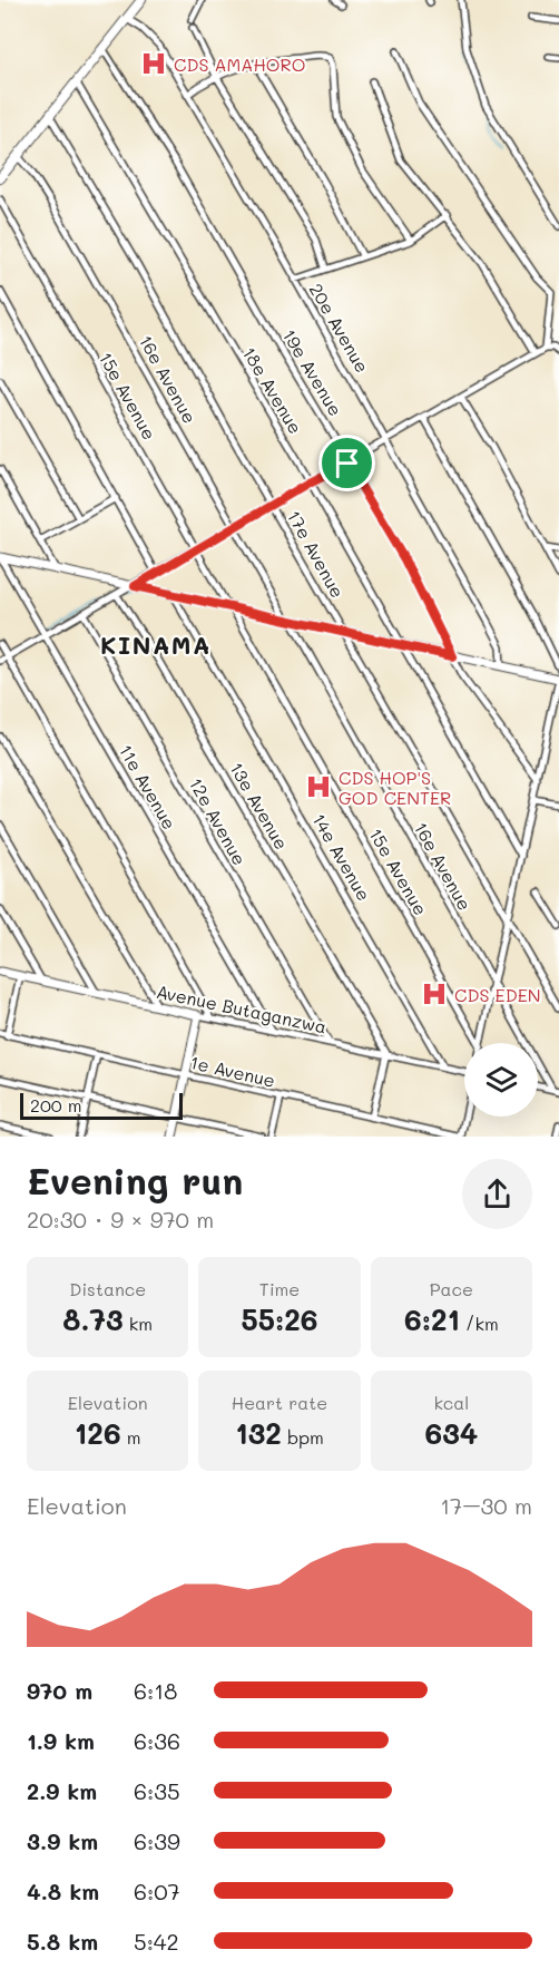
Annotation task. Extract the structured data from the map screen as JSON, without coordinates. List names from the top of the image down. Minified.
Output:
{"streets":{"street":["20e Avenue","19e Avenue","16e Avenue","18e Avenue","15e Avenue","17e Avenue","11e Avenue","13e Avenue","12e Avenue","14e Avenue","Avenue Butaganzwa","1e Avenue"]},"crossings":[["11e Avenue","Avenue Butaganzwa"],["13e Avenue","Avenue Butaganzwa"],["12e Avenue","Avenue Butaganzwa"],["14e Avenue","Avenue Butaganzwa"]],"districts":["KINAMA"],"places":{"hospital":["CDS AMAHORO","CDS HOP'S GOD CENTER","CDS EDEN"]},"scale_bar":"200 m","page":{"scale":"200 m","heading":["Evening run","20:30 · 9 × 970 m"],"stats":[["Distance","8.73 km"],["Time","55:26"],["Pace","6:21 /km"],["Elevation","126 m"],["Heart rate","132 bpm"],["kcal","634"]],"chart":["Elevation","17–30 m"],"list":[{"name":"970 m","note":"6:18"},{"name":"1.9 km","note":"6:36"},{"name":"2.9 km","note":"6:35"},{"name":"3.9 km","note":"6:39"},{"name":"4.8 km","note":"6:07"},{"name":"5.8 km","note":"5:42"}]}}
